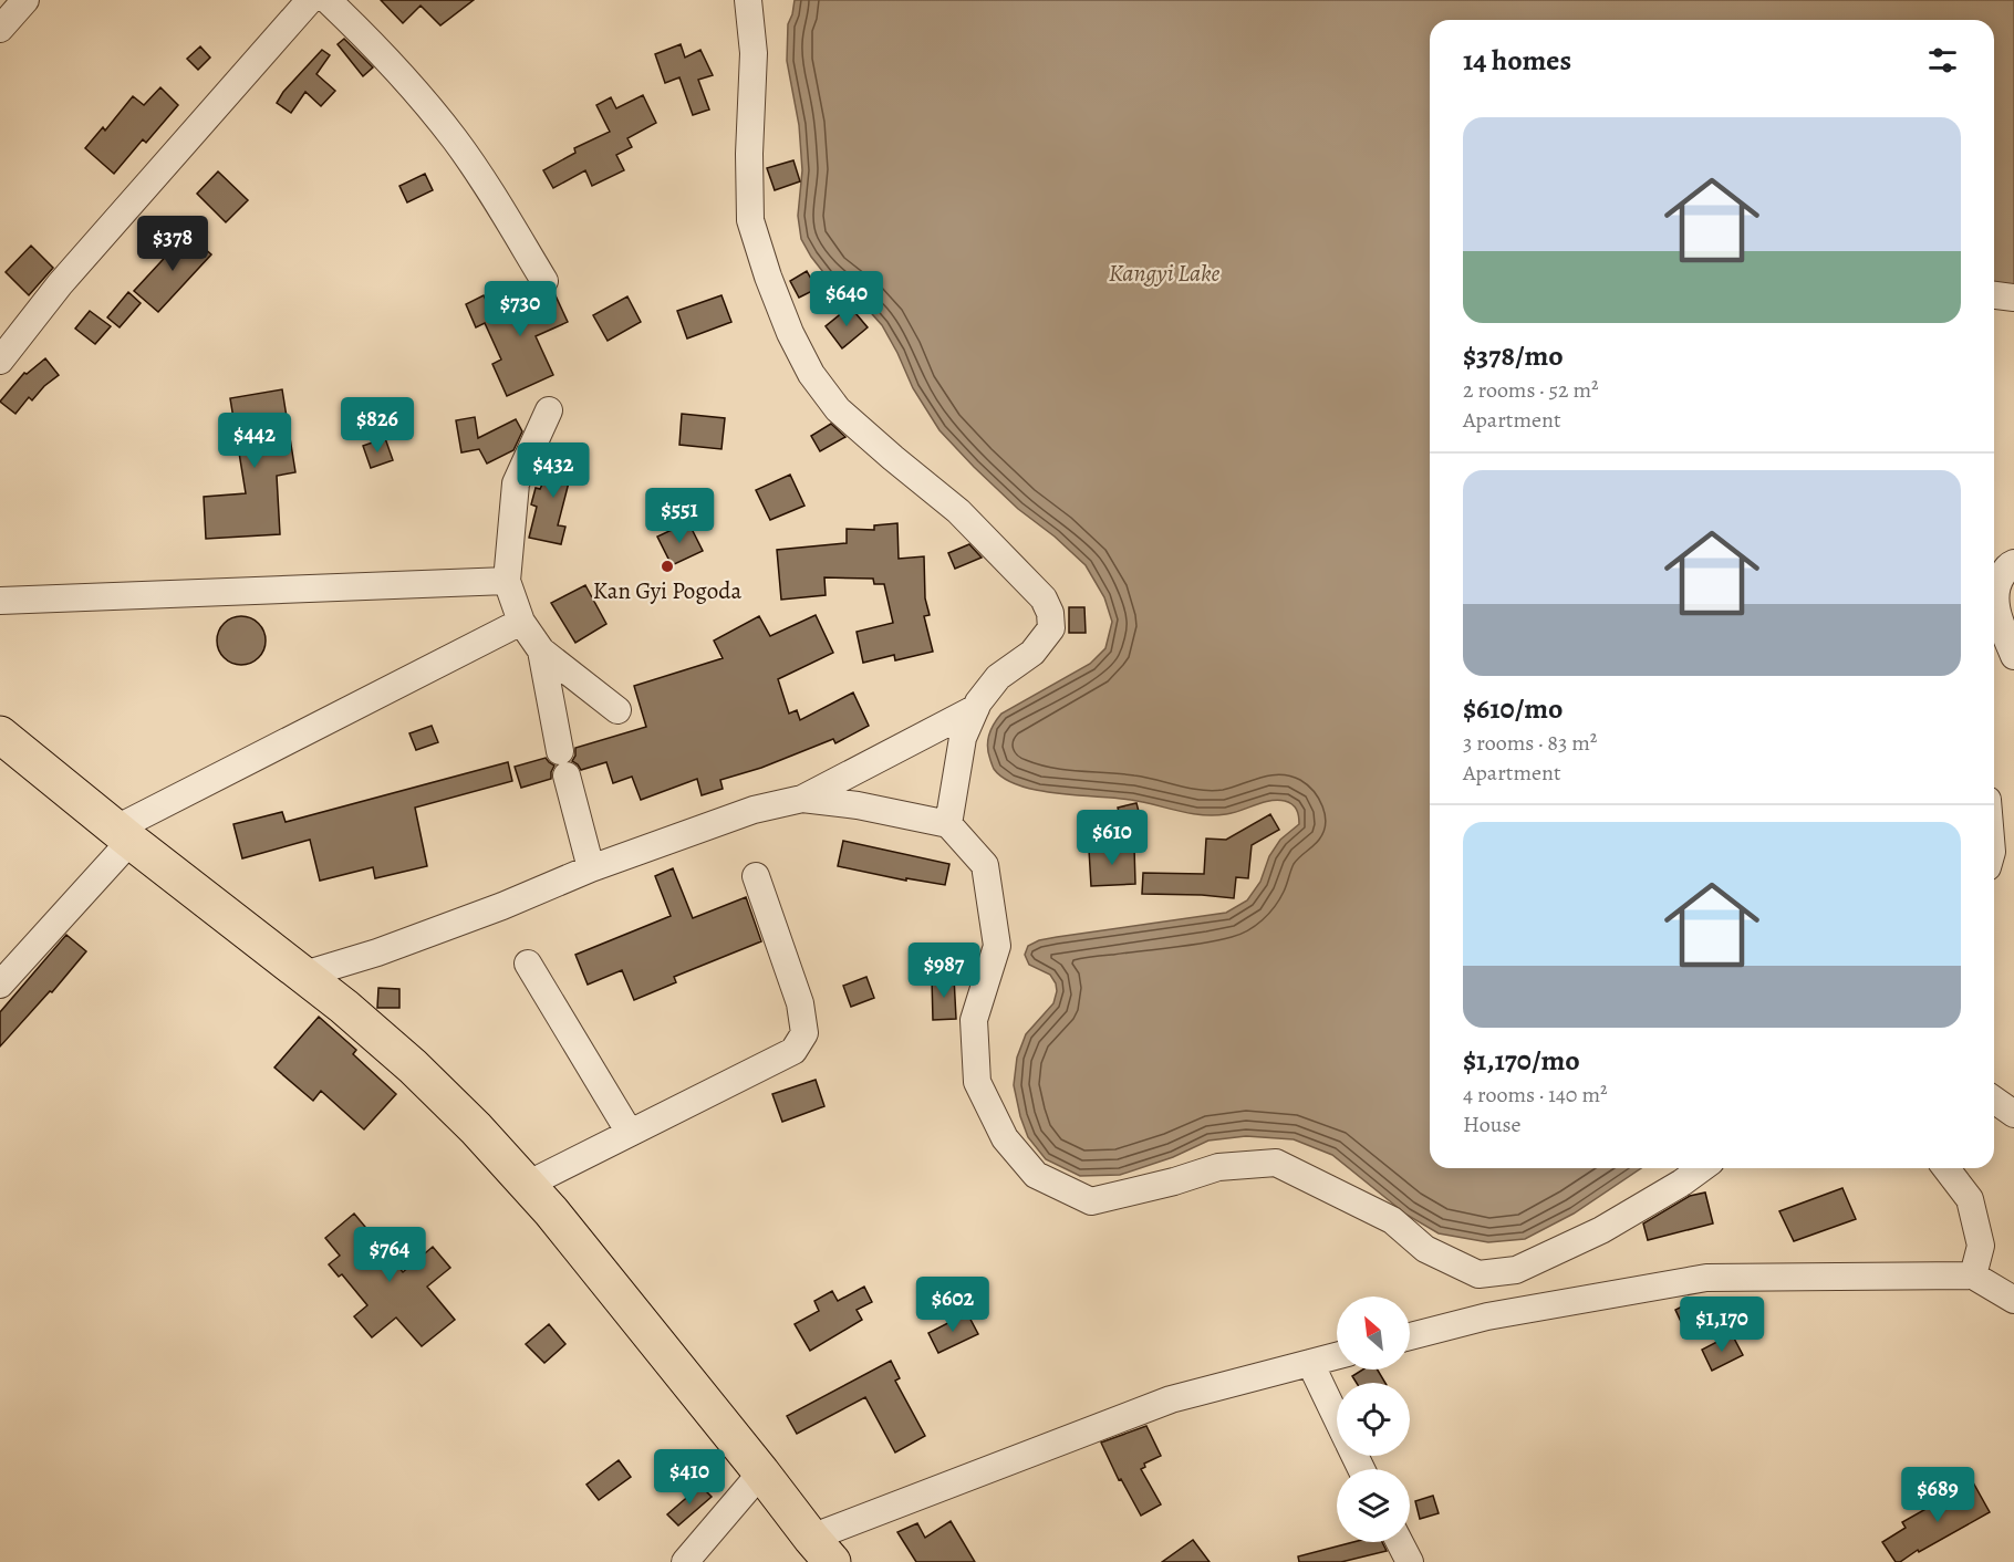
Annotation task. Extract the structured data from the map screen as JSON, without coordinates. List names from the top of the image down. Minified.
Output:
{"water":["Kangyi Lake"],"places":["Kan Gyi Pogoda"],"north":"top left","page":{"heading":"14 homes","list":[{"name":"$378/mo","note":"2 rooms · 52 m² · Apartment"},{"name":"$610/mo","note":"3 rooms · 83 m² · Apartment"},{"name":"$1,170/mo","note":"4 rooms · 140 m² · House"}],"price":["$378","$640","$730","$826","$442","$432","$551","$610","$987","$764","$602","$1,170","$410","$689"]}}
